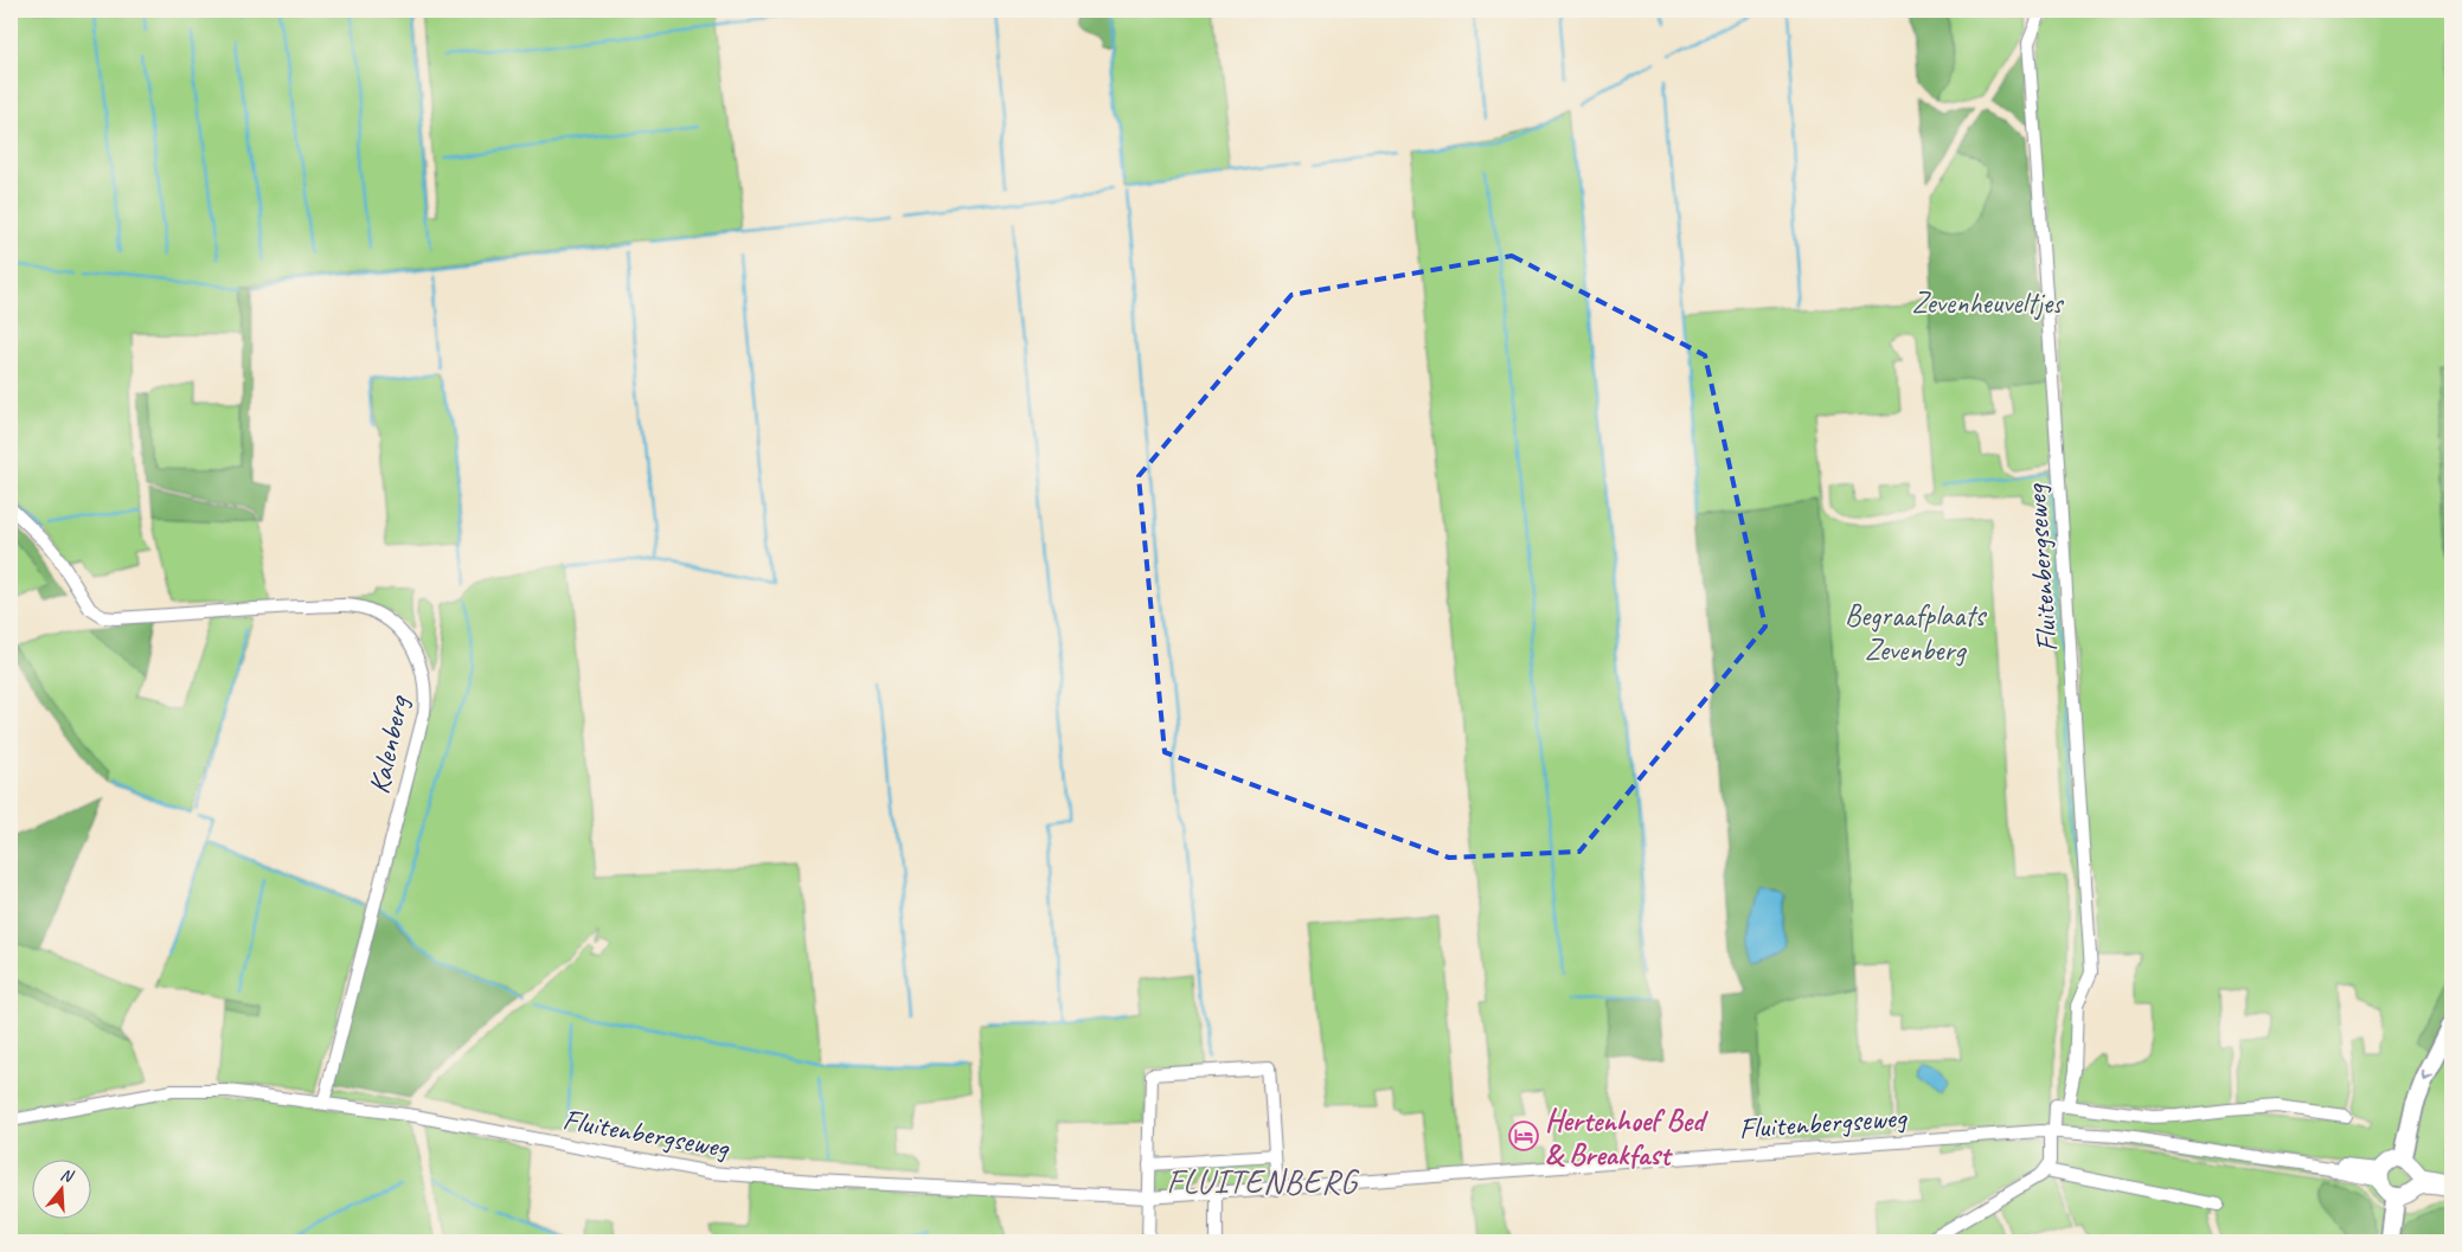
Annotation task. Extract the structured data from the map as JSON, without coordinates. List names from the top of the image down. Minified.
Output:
{"streets":{"street":["Fluitenbergseweg","Kalenberg"]},"crossings":[["Fluitenbergseweg","Kalenberg"]],"districts":["FLUITENBERG"],"parks":["Zevenheuveltjes","Begraafplaats Zevenberg"],"places":{"hotel":["Hertenhoef Bed & Breakfast"]},"north":"top"}
